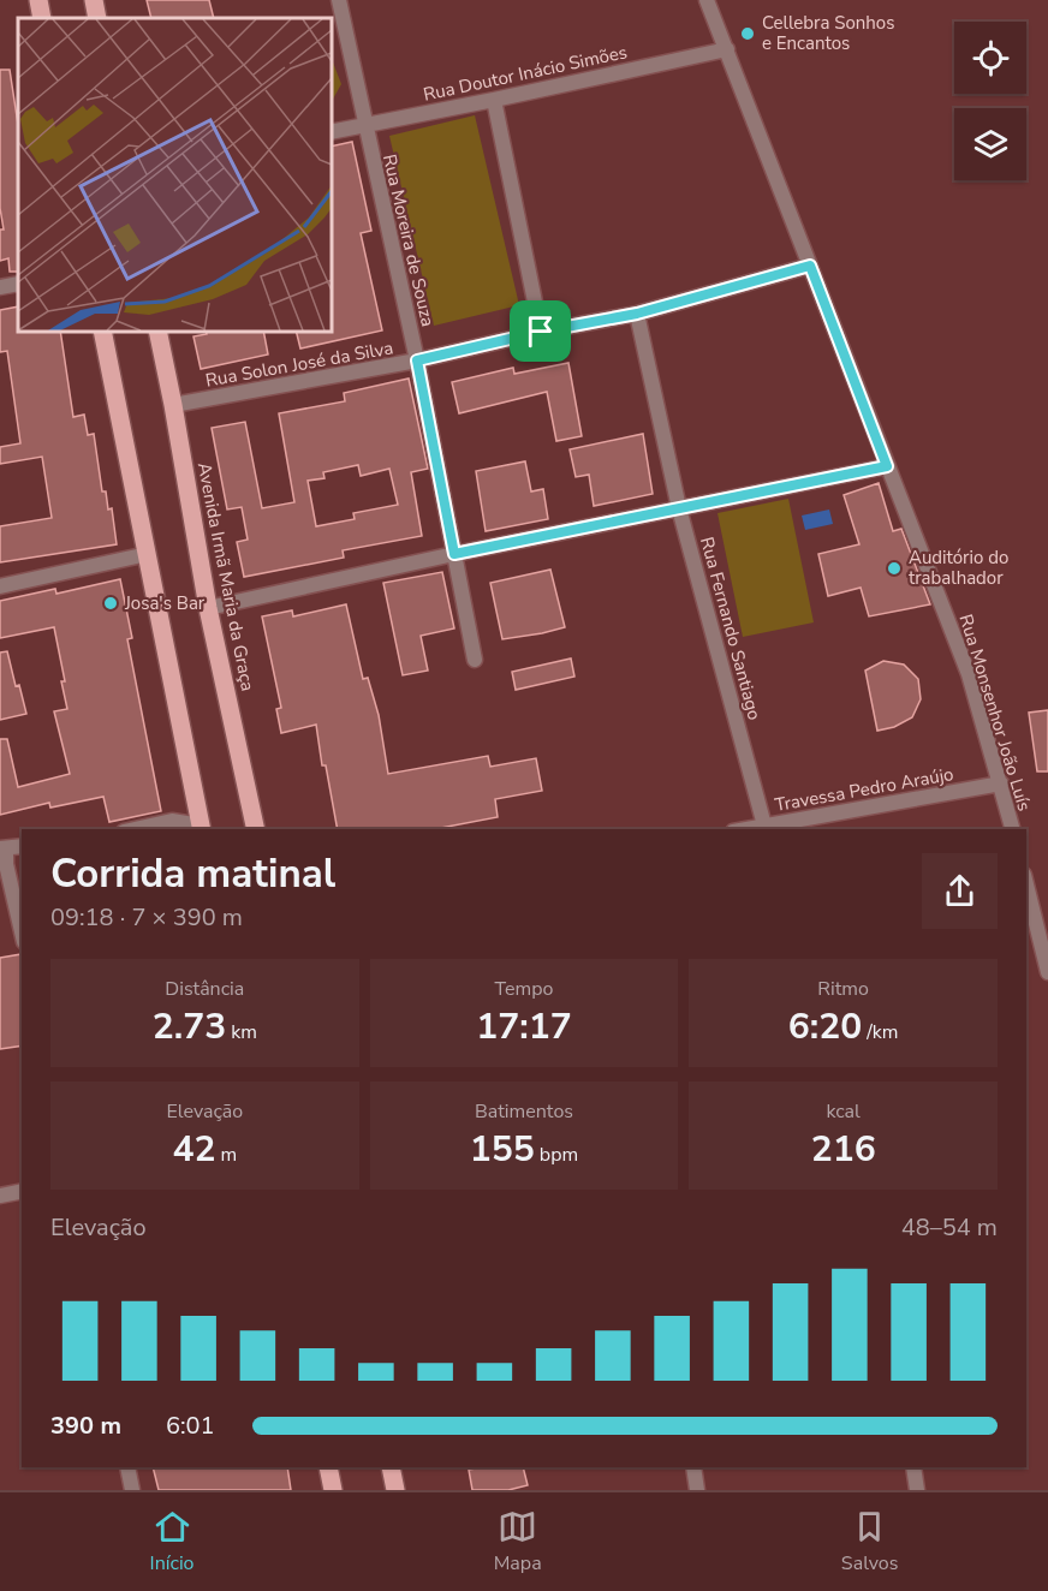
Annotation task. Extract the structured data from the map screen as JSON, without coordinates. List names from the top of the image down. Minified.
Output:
{"streets":{"main road":["Avenida Irmã Maria da Graça"],"street":["Rua Doutor Inácio Simões","Rua Moreira de Souza","Rua Solon José da Silva","Rua Fernando Santiago","Rua Monsenhor João Luís","Travessa Pedro Araújo"]},"crossings":[["Rua Doutor Inácio Simões","Rua Moreira de Souza"],["Rua Doutor Inácio Simões","Rua Monsenhor João Luís"],["Rua Moreira de Souza","Rua Solon José da Silva"],["Rua Solon José da Silva","Avenida Irmã Maria da Graça"],["Rua Solon José da Silva","Rua Fernando Santiago"],["Rua Solon José da Silva","Rua Monsenhor João Luís"],["Rua Fernando Santiago","Travessa Pedro Araújo"],["Rua Monsenhor João Luís","Travessa Pedro Araújo"]],"places":["Cellebra Sonhos e Encantos","Auditório do trabalhador","Josa's Bar"],"page":{"heading":["Corrida matinal","09:18 · 7 × 390 m"],"stats":[["Distância","2.73 km"],["Tempo","17:17"],["Ritmo","6:20 /km"],["Elevação","42 m"],["Batimentos","155 bpm"],["kcal","216"]],"chart":["Elevação","48–54 m"],"list":[{"name":"390 m","note":"6:01"}],"tabs":["Início","Mapa","Salvos"]}}
